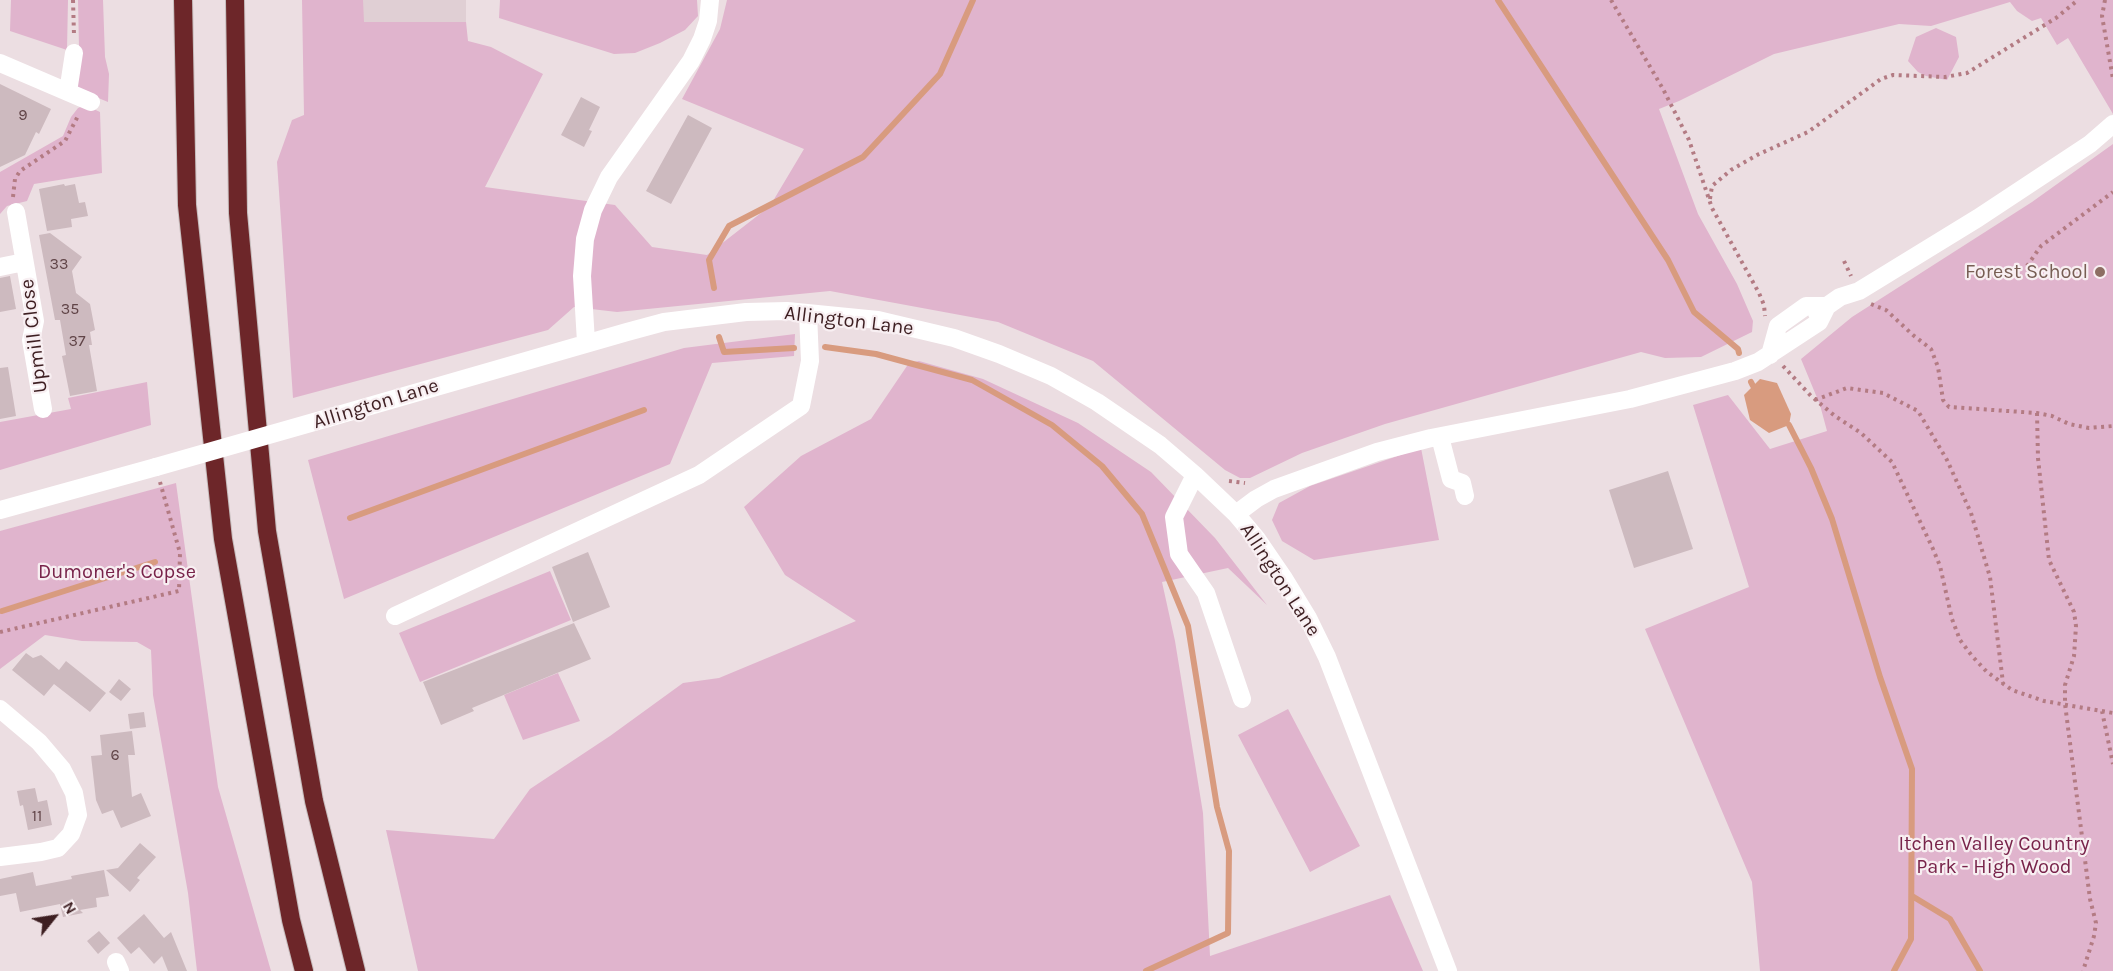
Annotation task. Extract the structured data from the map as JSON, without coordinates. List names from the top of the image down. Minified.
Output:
{"streets":{"street":["Allington Lane","Upmill Close"]},"parks":["Dumoner's Copse","Itchen Valley Country Park - High Wood"],"places":["Forest School"],"house_numbers":["9","33","35","37","6","11"],"north":"top right"}
